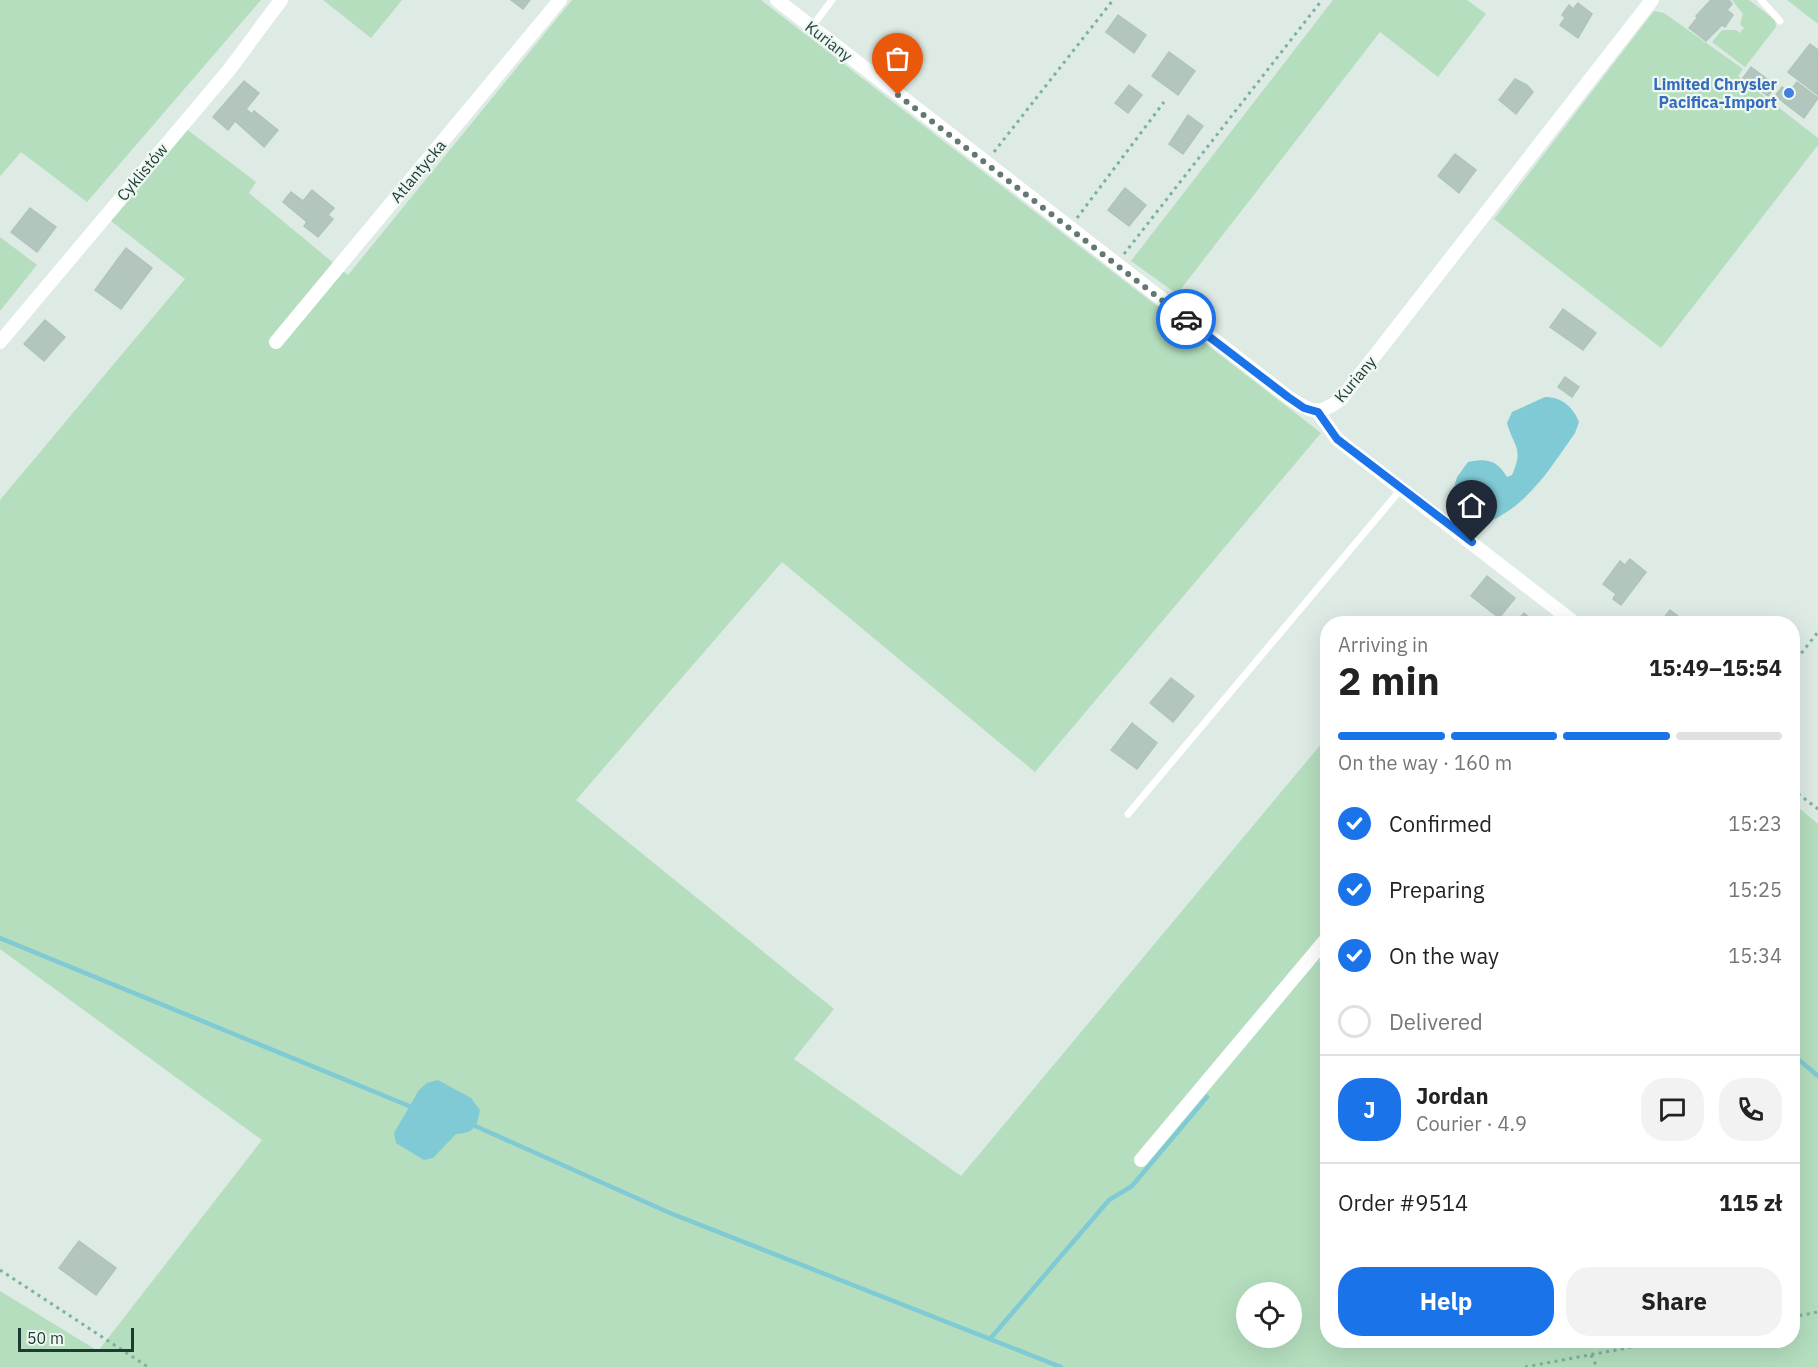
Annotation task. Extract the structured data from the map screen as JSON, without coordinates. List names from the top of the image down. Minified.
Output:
{"streets":{"street":["Kuriany","Atlantycka","Cyklistów"]},"places":["Limited Chrysler Pacifica-Import"],"scale_bar":"50 m","page":{"heading":["2 min","Arriving in","15:49–15:54"],"panel":["Jordan","Courier · 4.9","Order #9514","115 zł"],"bar":"On the way · 160 m","list":[["Confirmed","15:23"],["Preparing","15:25"],["On the way","15:34"],"Delivered"],"round":"J","buttons":["Help","Share"],"scale":"50 m"}}
